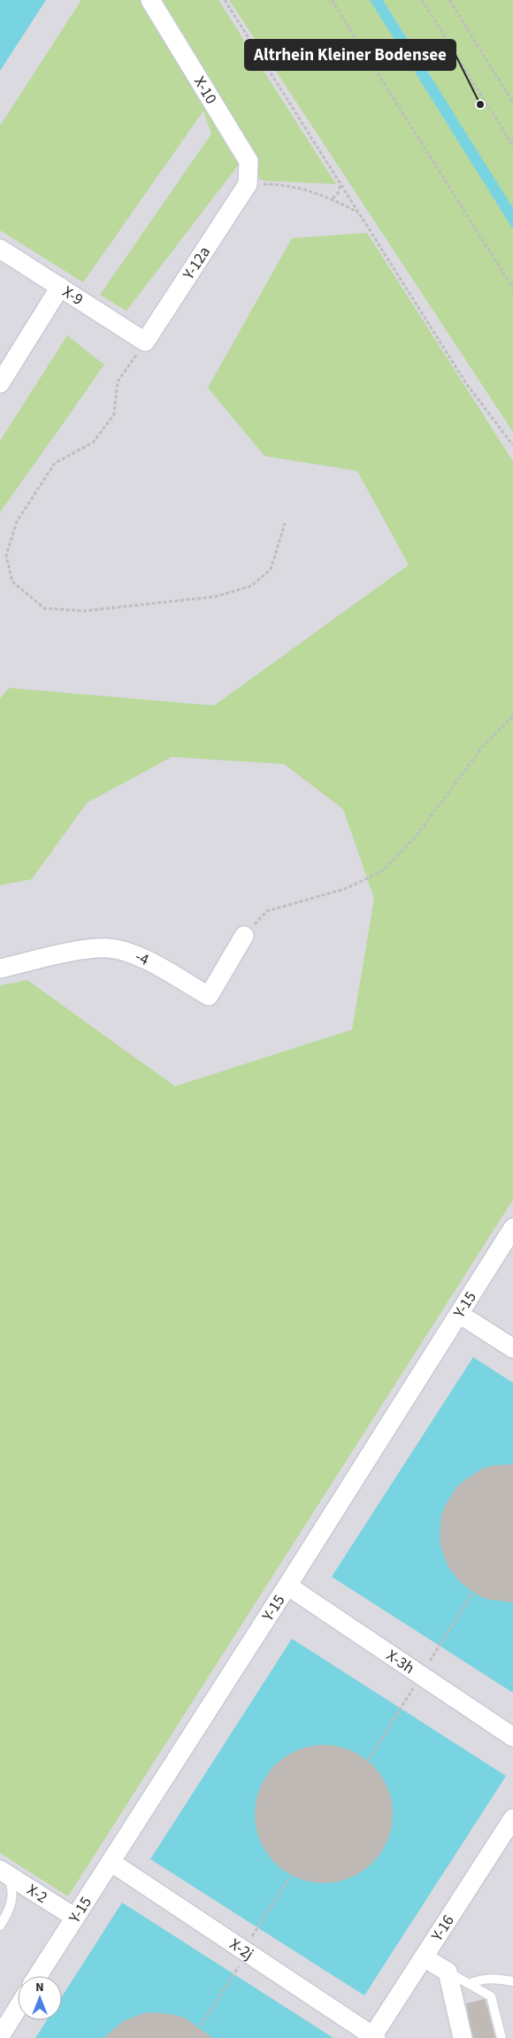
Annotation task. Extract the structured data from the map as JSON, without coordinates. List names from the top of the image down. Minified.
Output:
{"streets":{"street":["X-10","Y-12a","X-9","-4","Y-15","X-3h","X-2","Y-16","X-2j"]},"crossings":[["X-10","Y-12a"],["Y-12a","X-9"],["Y-15","X-3h"],["Y-15","X-2"],["Y-15","X-2j"],["Y-16","X-2j"]],"places":["Altrhein Kleiner Bodensee"],"north":"top"}
